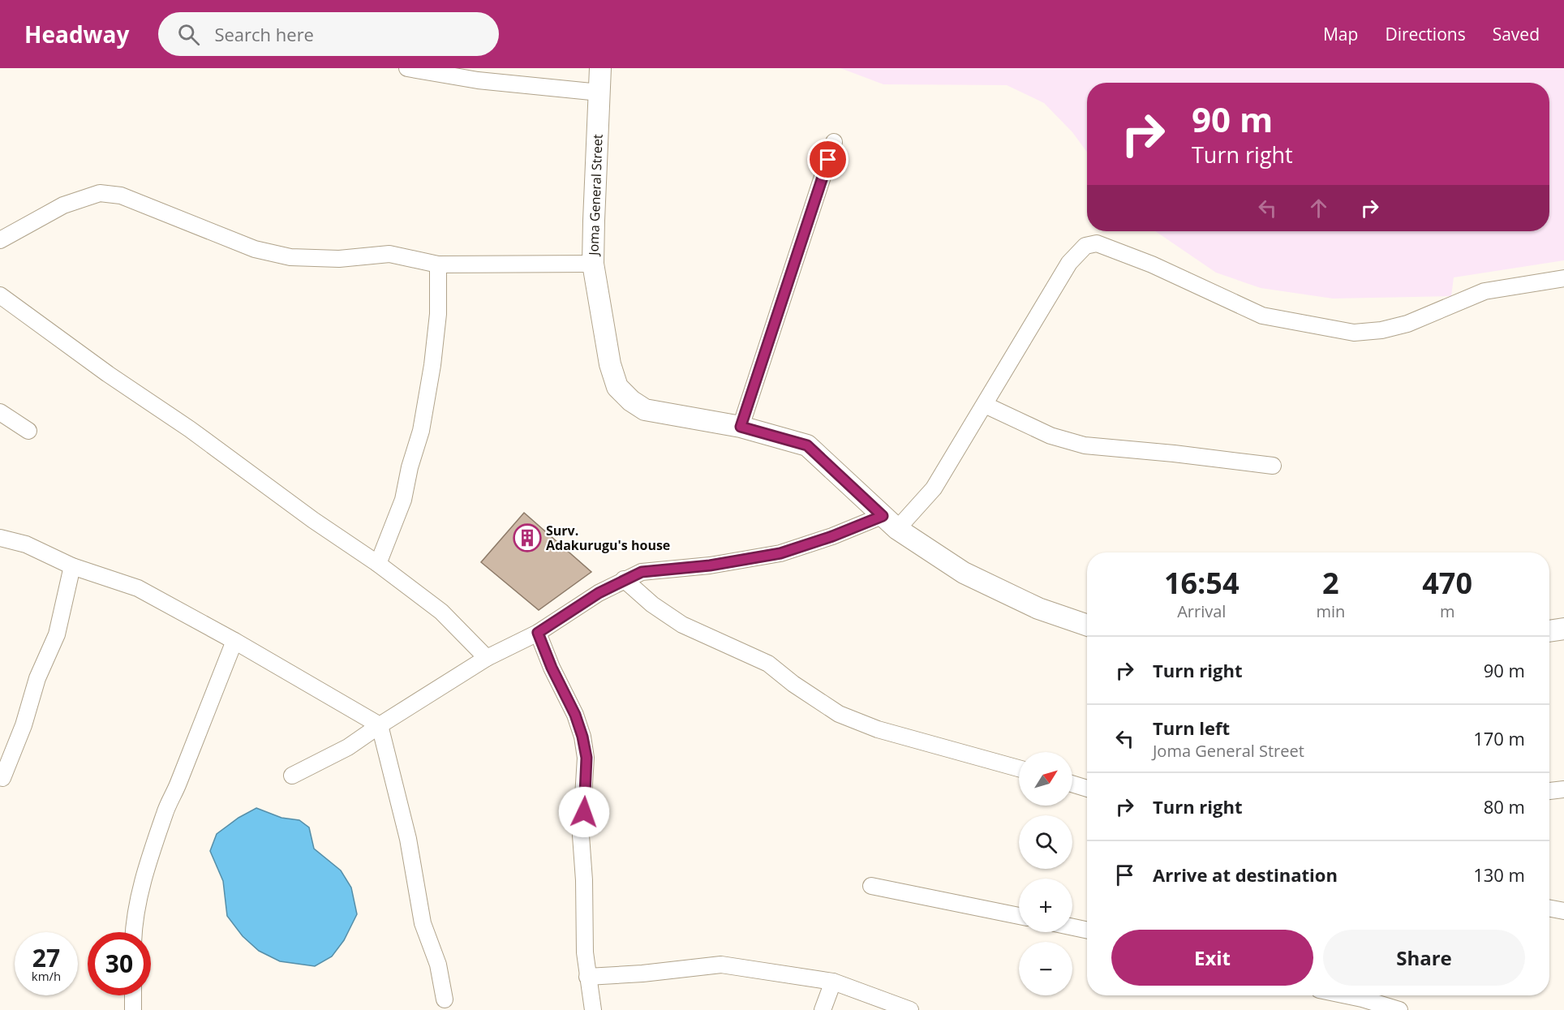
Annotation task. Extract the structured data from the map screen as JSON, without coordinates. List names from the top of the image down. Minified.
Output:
{"streets":{"street":["Joma General Street"]},"places":{"building":["Surv. Adakurugu's house"]},"north":"top right","page":{"header":"Headway","search":"Search here","nav":["Map","Directions","Saved"],"turn":["90 m","Turn right"],"eta":["16:54","Arrival","2","min","470","m"],"list":[{"name":"Turn right","value":"90 m"},{"name":"Turn left","note":"Joma General Street","value":"170 m"},{"name":"Turn right","value":"80 m"},{"name":"Arrive at destination","value":"130 m"}],"map_buttons":["+","−"],"buttons":["Exit","Share"],"speed":"27 km/h","limit":"30"}}
